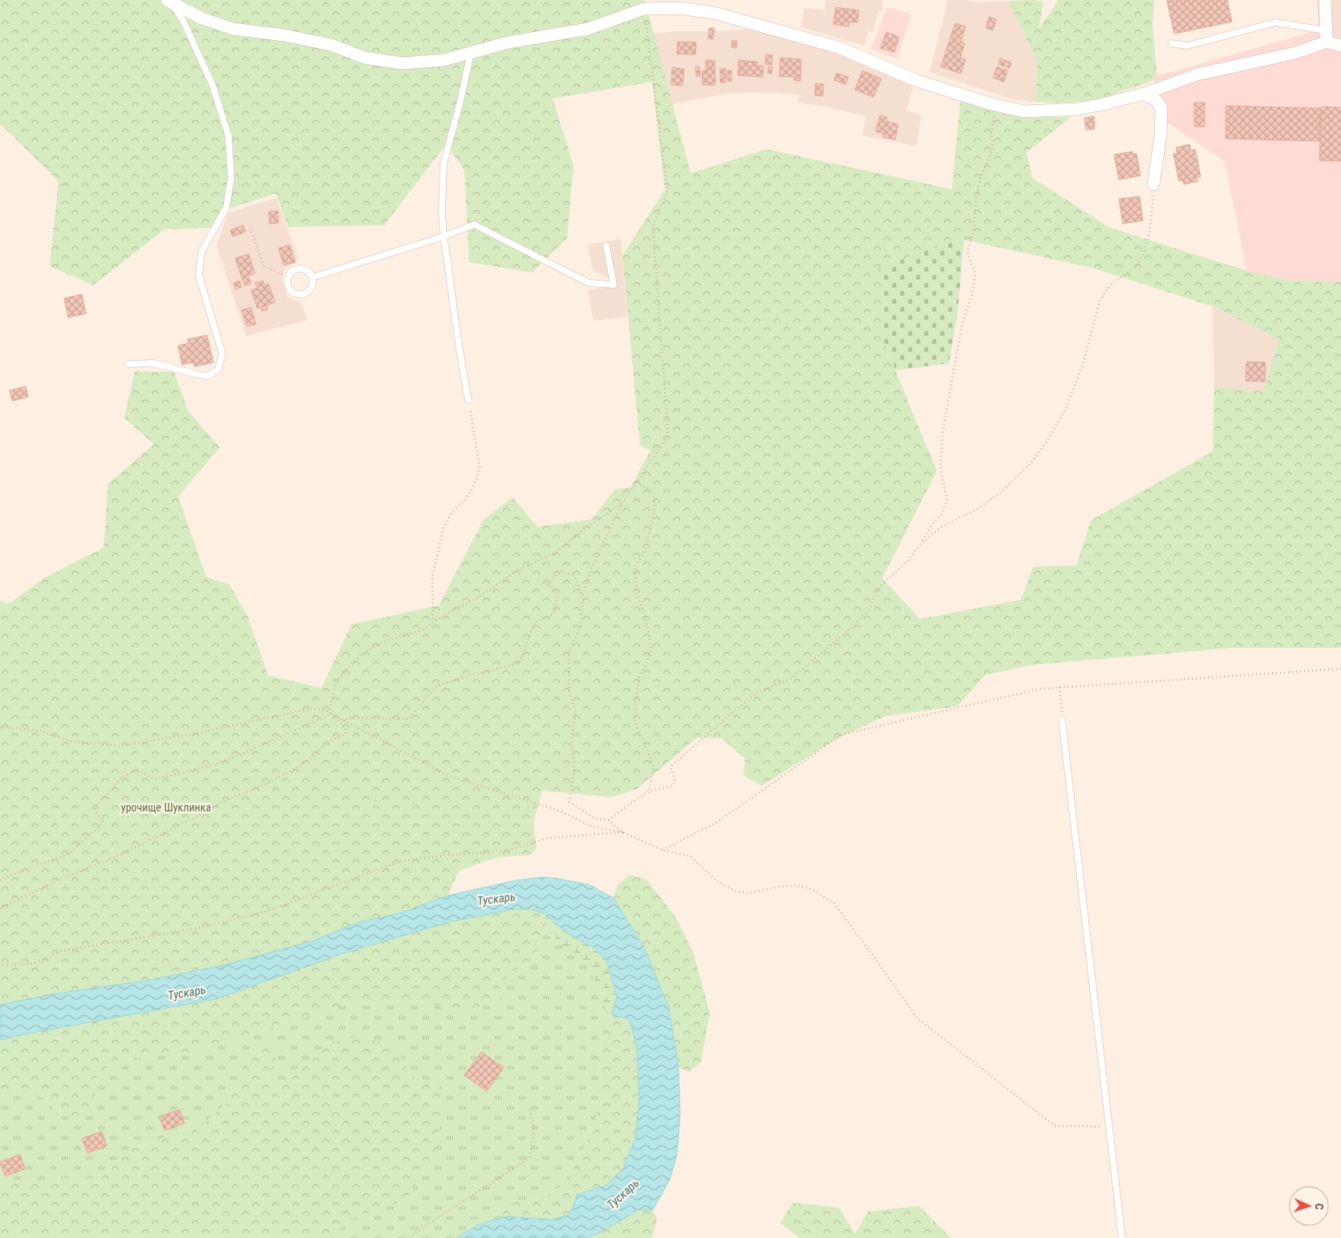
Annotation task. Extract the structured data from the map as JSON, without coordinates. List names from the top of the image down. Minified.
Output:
{"water":["Тускарь"],"parks":["урочище Шуклинка"],"north":"right"}
